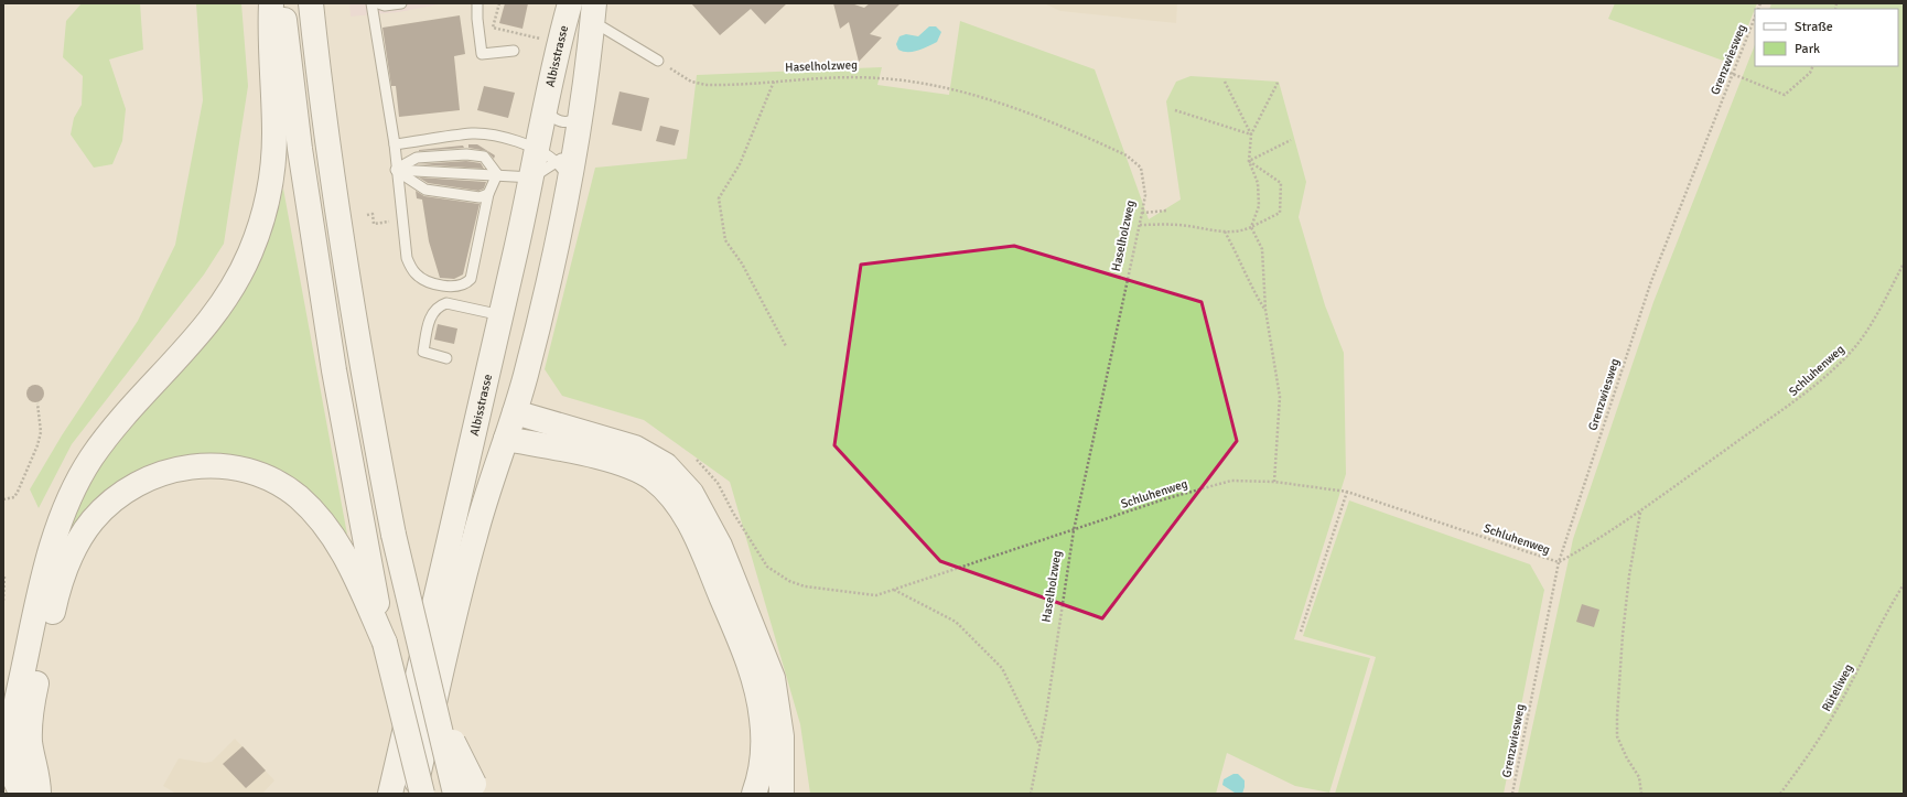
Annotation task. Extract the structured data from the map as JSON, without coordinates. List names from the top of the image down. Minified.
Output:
{"streets":{"main road":["Albisstrasse"],"path":["Grenzwiesweg","Haselholzweg","Schluhenweg","Rüteliweg"]},"crossings":[["Grenzwiesweg","Schluhenweg"],["Haselholzweg","Schluhenweg"]],"legend":["Straße","Park"]}
